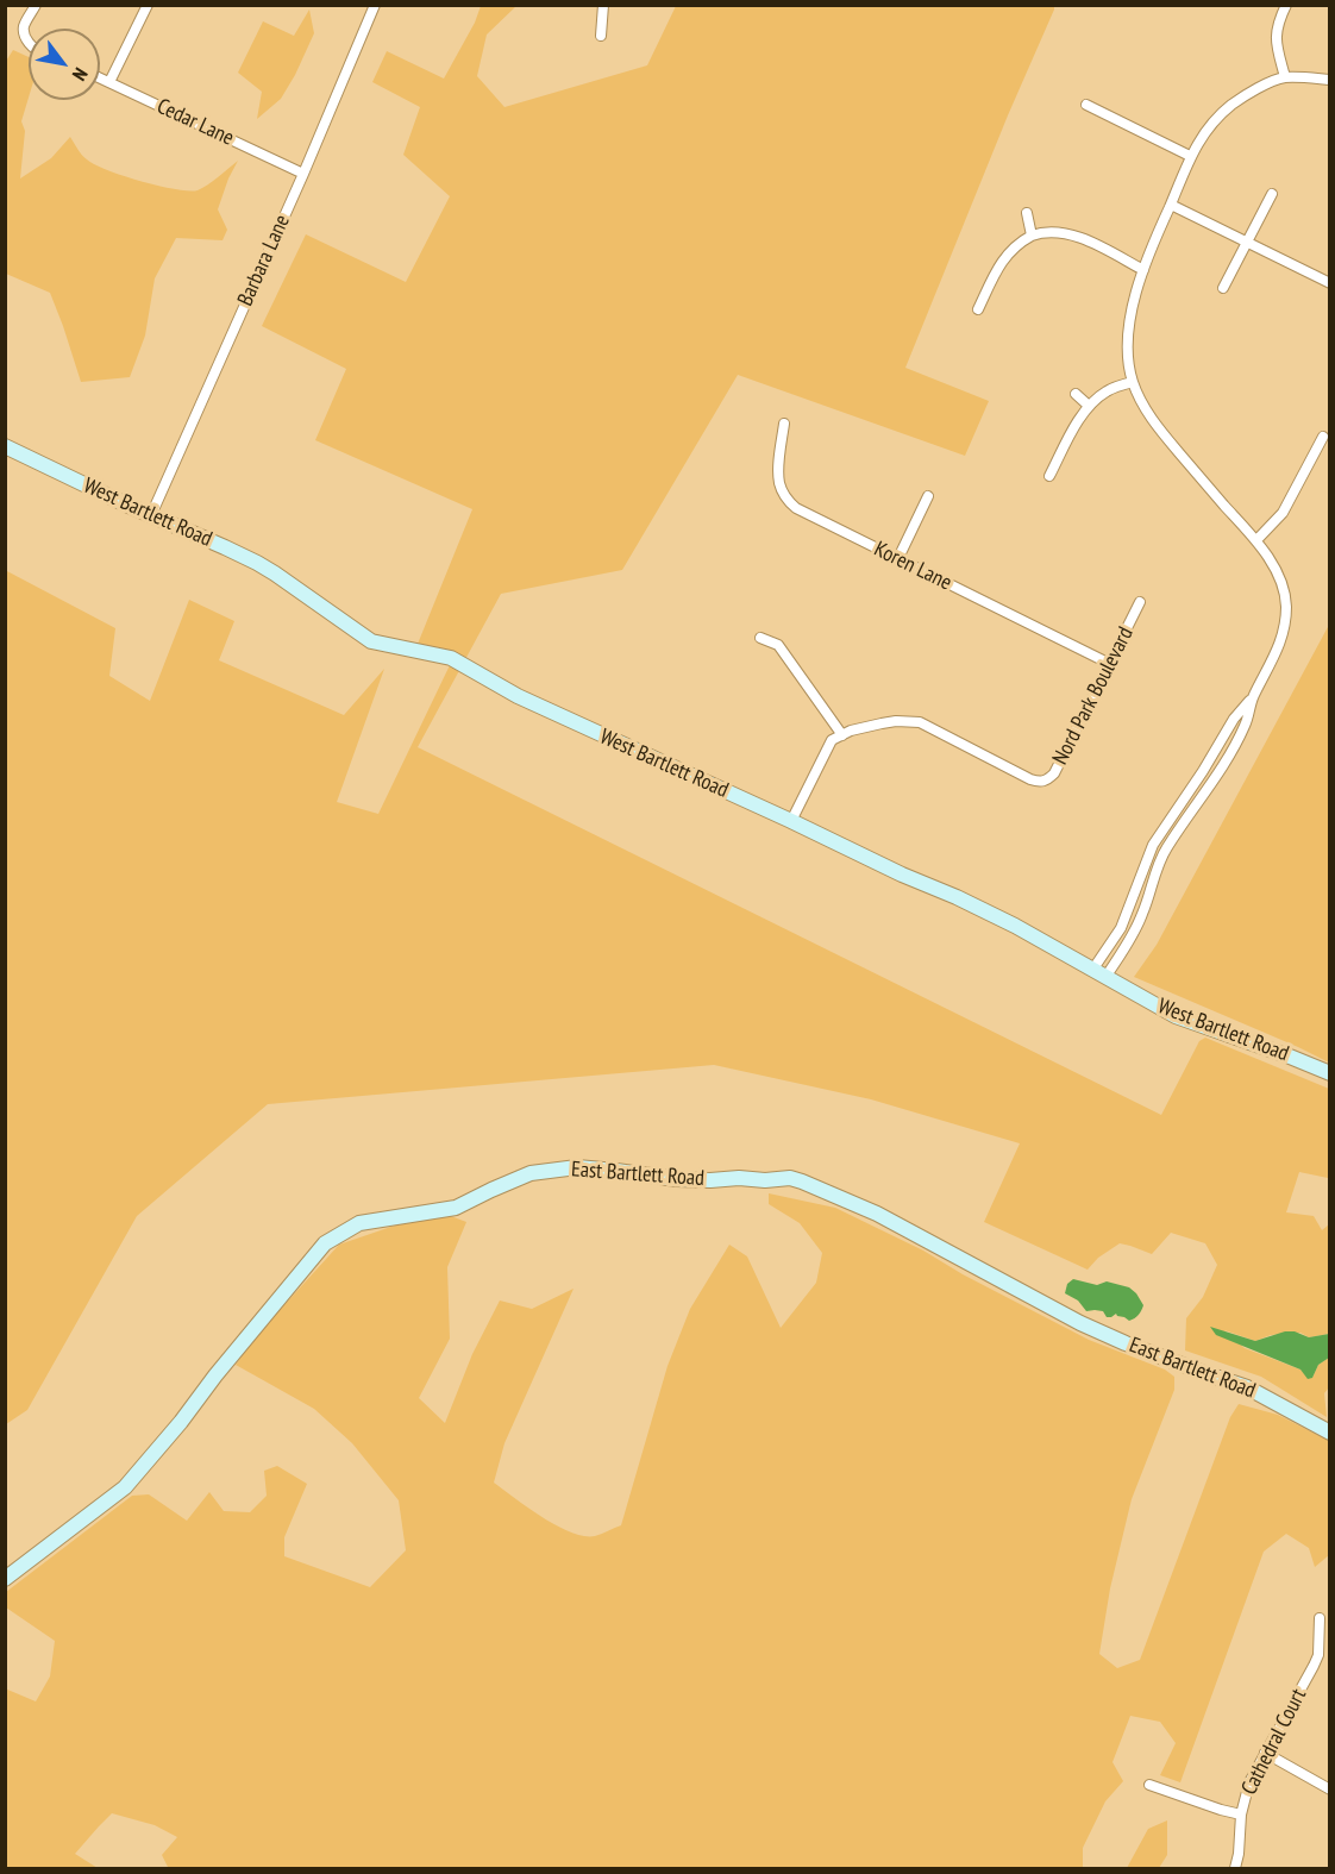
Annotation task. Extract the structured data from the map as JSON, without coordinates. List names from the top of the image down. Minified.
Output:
{"streets":{"street":["Cedar Lane","Barbara Lane","West Bartlett Road","Koren Lane","Nord Park Boulevard","East Bartlett Road","Cathedral Court"]},"crossings":[["Cedar Lane","Barbara Lane"],["Barbara Lane","West Bartlett Road"],["Koren Lane","Nord Park Boulevard"]],"north":"bottom right"}
